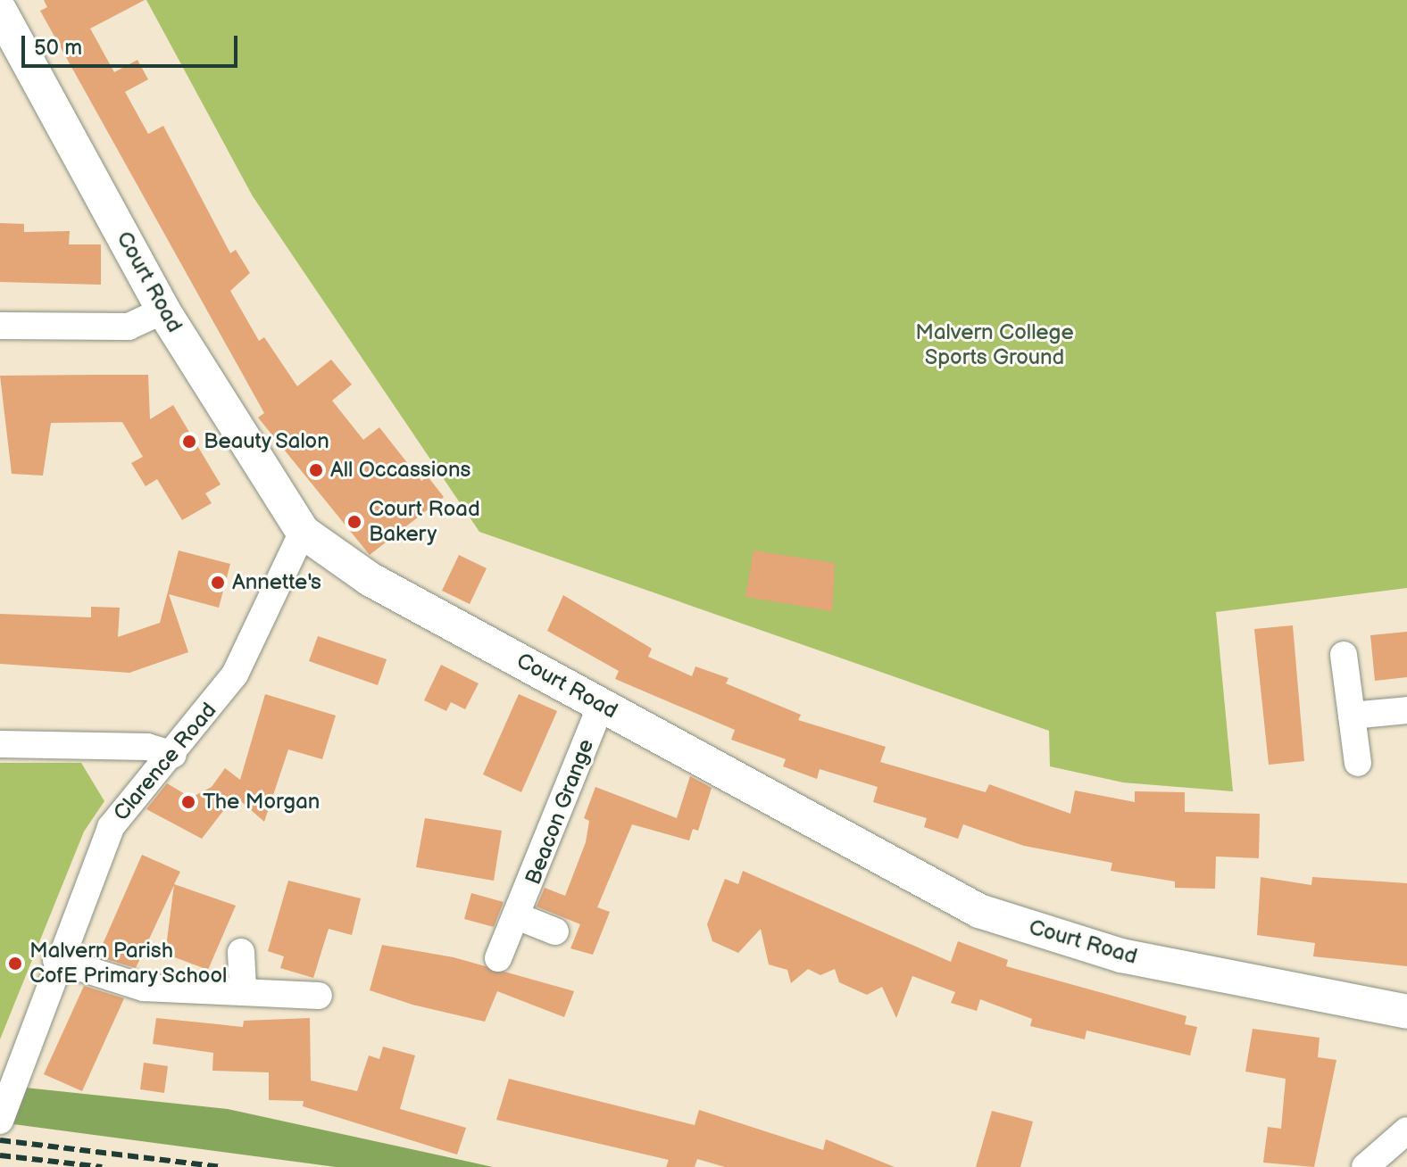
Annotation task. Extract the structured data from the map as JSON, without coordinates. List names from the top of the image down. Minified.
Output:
{"streets":{"street":["Court Road","Clarence Road","Beacon Grange"]},"crossings":[["Court Road","Clarence Road"],["Court Road","Beacon Grange"]],"parks":["Malvern College Sports Ground"],"places":["Beauty Salon","All Occassions","Court Road Bakery","Annette's","The Morgan","Malvern Parish CofE Primary School"],"scale_bar":"50 m"}
